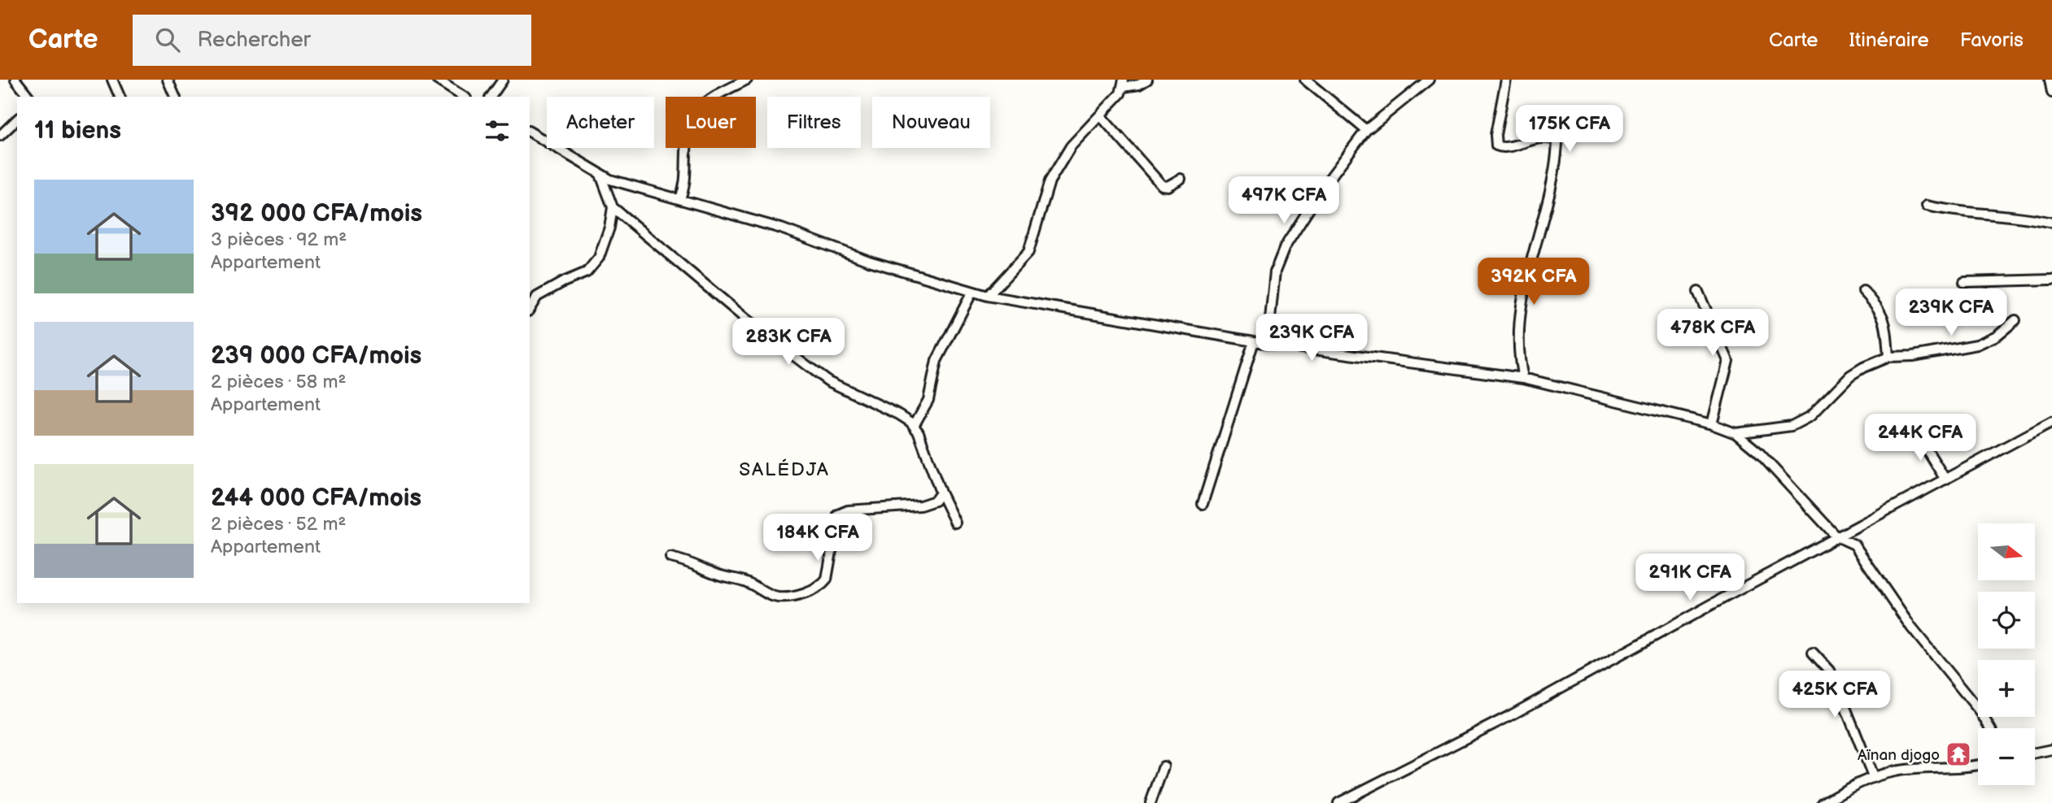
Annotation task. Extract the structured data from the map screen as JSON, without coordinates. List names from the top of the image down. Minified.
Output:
{"districts":["SALÉDJA"],"places":{"temple":["Aïnan djogo"]},"north":"right","page":{"header":"Carte","search":"Rechercher","nav":["Carte","Itinéraire","Favoris"],"chip":["Acheter","Louer","Filtres","Nouveau"],"heading":"11 biens","price":["175K CFA","497K CFA","392K CFA","239K CFA","478K CFA","239K CFA","283K CFA","244K CFA","184K CFA","291K CFA","425K CFA"],"list":[{"name":"392 000 CFA/mois","note":"3 pièces · 92 m² · Appartement"},{"name":"239 000 CFA/mois","note":"2 pièces · 58 m² · Appartement"},{"name":"244 000 CFA/mois","note":"2 pièces · 52 m² · Appartement"}],"map_buttons":["+","−"]}}
